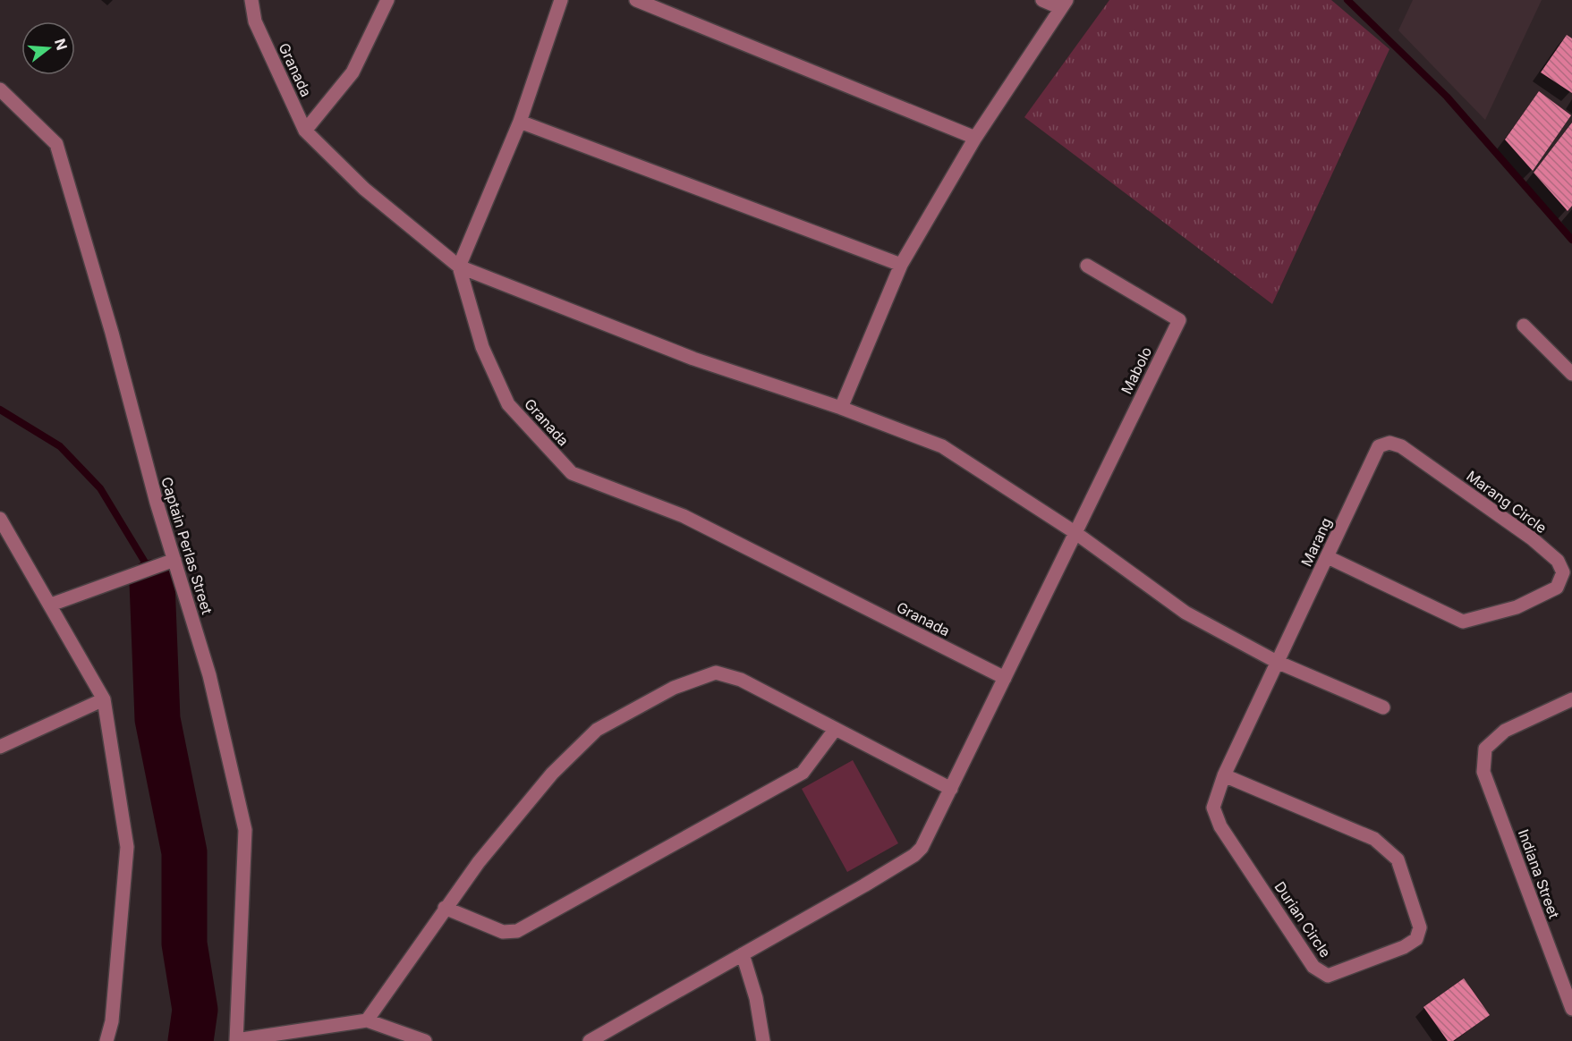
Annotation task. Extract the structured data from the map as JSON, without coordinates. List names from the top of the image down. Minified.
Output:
{"streets":{"street":["Granada","Mabolo","Marang Circle","Marang","Captain Perlas Street","Indiana Street","Durian Circle"]},"crossings":[["Marang Circle","Marang"],["Marang","Durian Circle"]],"north":"right"}
